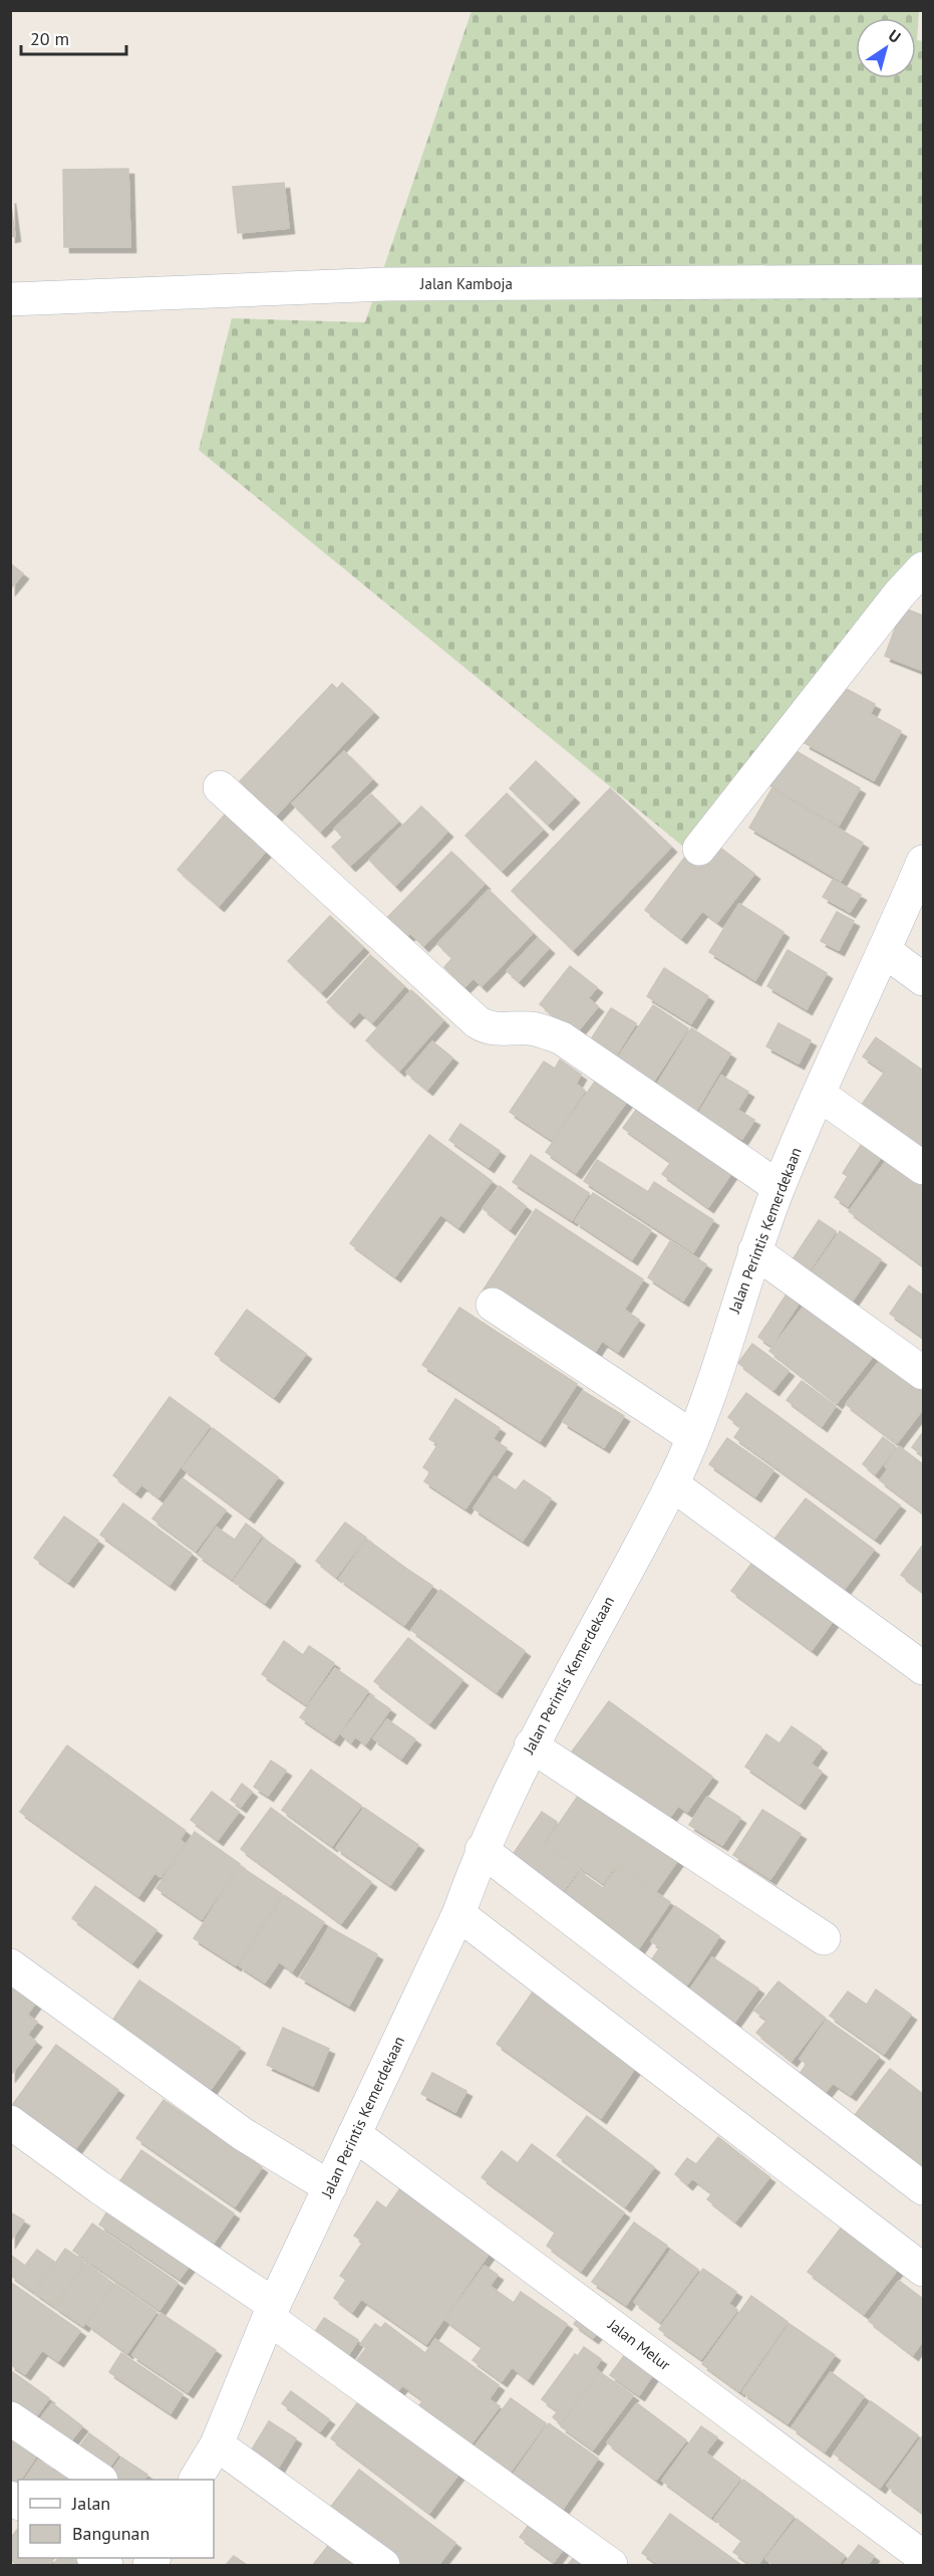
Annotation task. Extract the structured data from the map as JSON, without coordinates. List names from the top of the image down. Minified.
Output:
{"streets":{"street":["Jalan Kamboja","Jalan Perintis Kemerdekaan","Jalan Melur"]},"crossings":[["Jalan Perintis Kemerdekaan","Jalan Melur"]],"legend":["Jalan","Bangunan"],"scale_bar":"20 m","north":"top right"}
